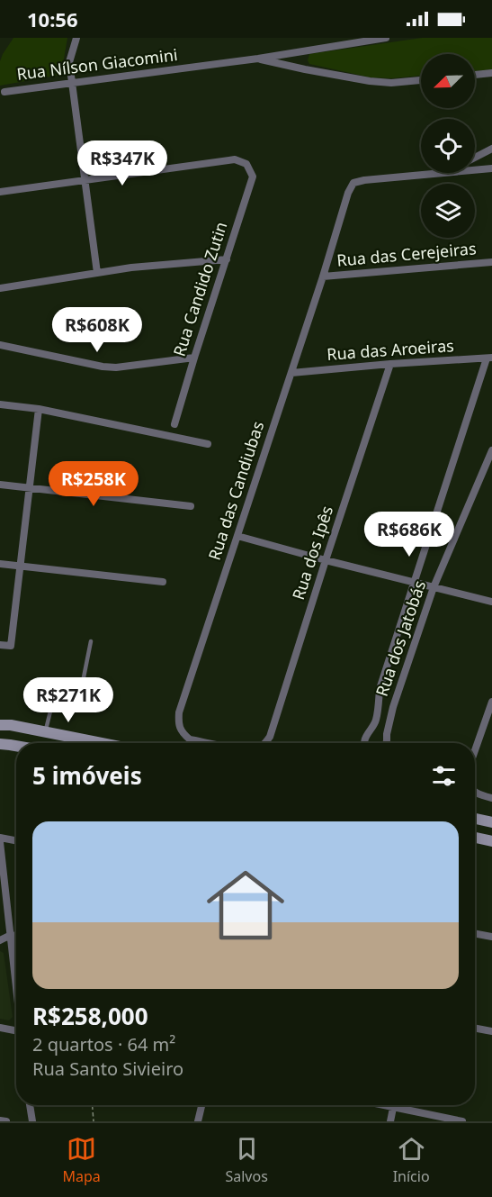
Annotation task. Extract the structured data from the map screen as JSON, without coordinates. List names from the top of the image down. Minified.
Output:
{"streets":{"street":["Rua Nílson Giacomini","Rua das Cerejeiras","Rua Candido Zutin","Rua das Aroeiras","Rua das Candiubas","Rua dos Ipês","Rua dos Jatobás"]},"crossings":[["Rua das Cerejeiras","Rua das Candiubas"],["Rua das Aroeiras","Rua das Candiubas"],["Rua das Aroeiras","Rua dos Ipês"]],"north":"bottom left","page":{"status":"10:56","price":["R$347K","R$608K","R$258K","R$686K","R$271K"],"heading":"5 imóveis","list":[{"name":"R$258,000","note":"2 quartos · 64 m² · Rua Santo Sivieiro"}],"tabs":["Mapa","Salvos","Início"]}}
